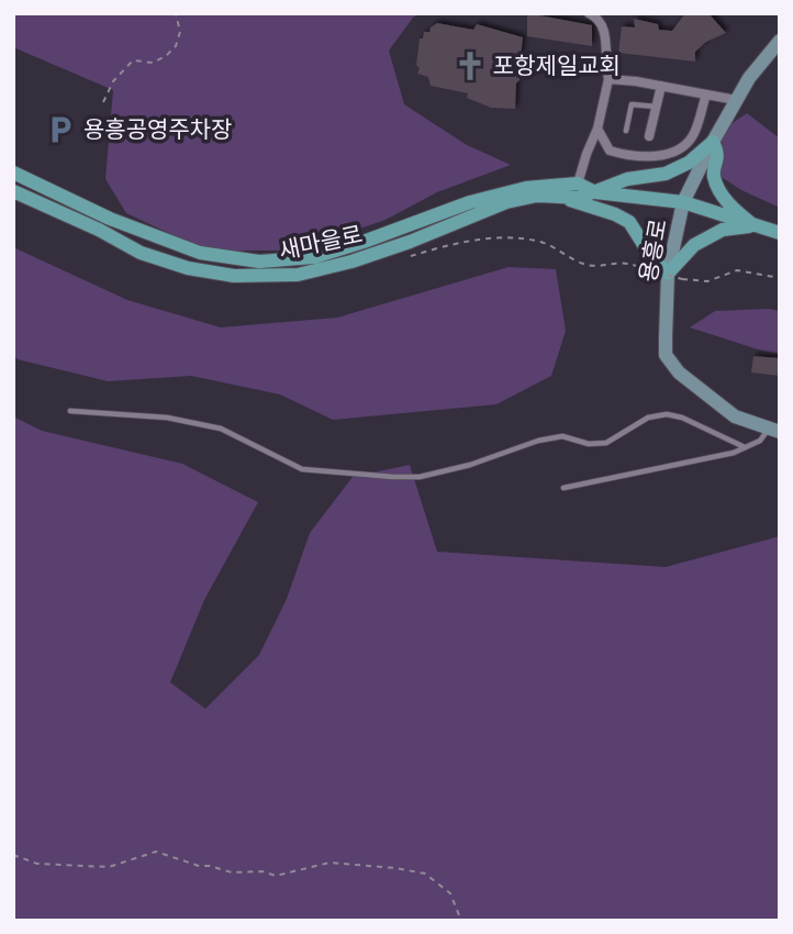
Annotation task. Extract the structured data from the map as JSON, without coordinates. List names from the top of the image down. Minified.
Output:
{"streets":{"main road":["새마을로"],"street":["용흥로"]},"crossings":[["새마을로","용흥로"]],"places":{"church":["포항제일교회"],"parking":["용흥공영주차장"]}}
